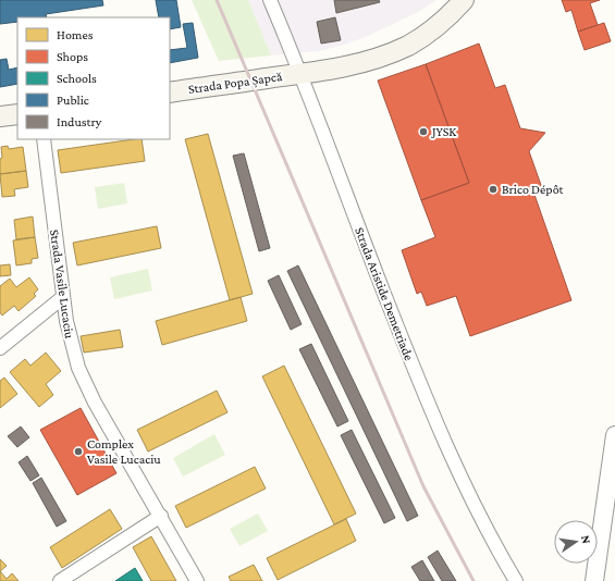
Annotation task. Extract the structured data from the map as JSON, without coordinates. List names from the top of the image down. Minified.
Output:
{"streets":{"main road":["Strada Popa Șapcă"],"street":["Strada Vasile Lucaciu","Strada Aristide Demetriade"]},"crossings":[["Strada Popa Șapcă","Strada Aristide Demetriade"]],"places":["JYSK","Brico Dépôt","Complex Vasile Lucaciu"],"legend":["Homes","Shops","Schools","Public","Industry"],"north":"right"}
